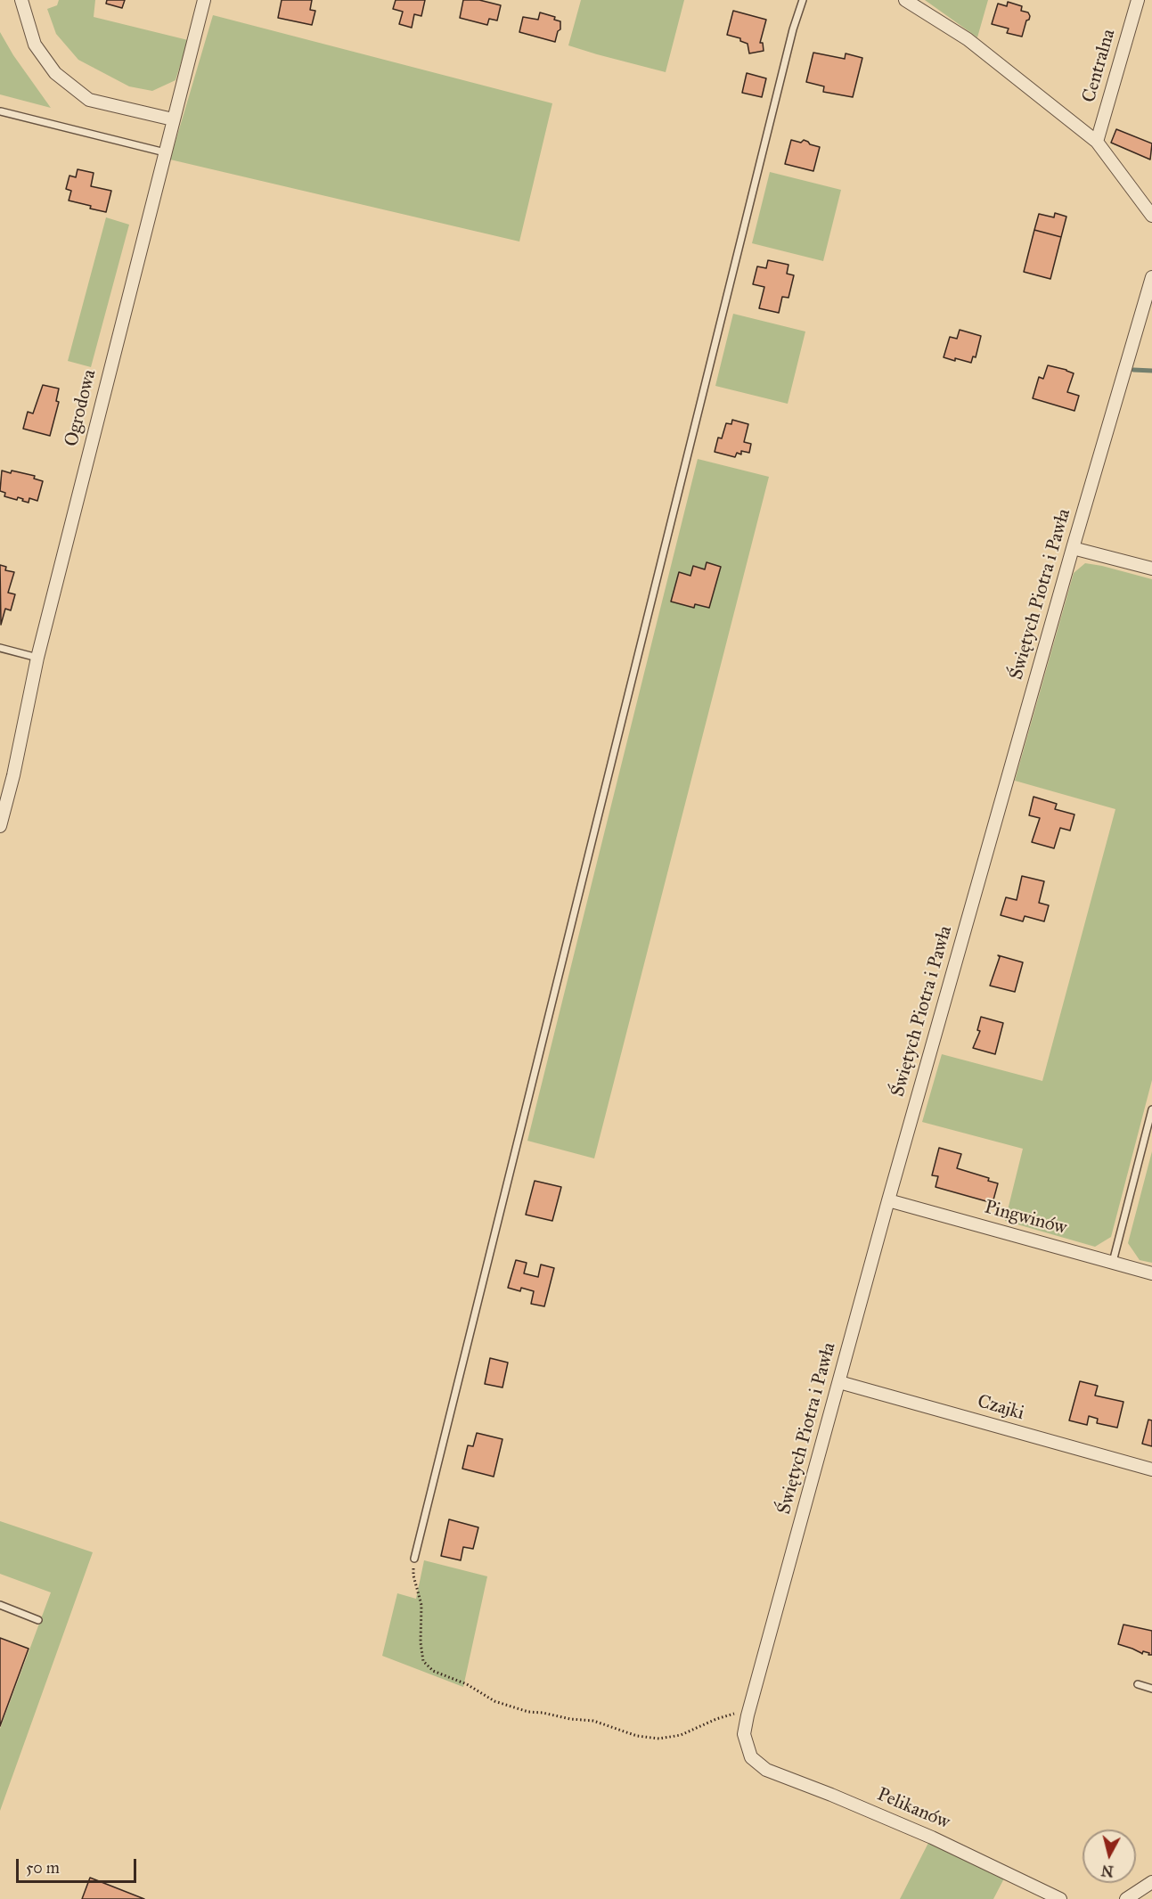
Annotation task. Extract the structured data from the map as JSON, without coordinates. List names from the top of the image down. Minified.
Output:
{"streets":{"street":["Centralna","Ogrodowa","Świętych Piotra i Pawła","Pingwinów","Czajki","Pelikanów"]},"crossings":[["Świętych Piotra i Pawła","Pingwinów"],["Świętych Piotra i Pawła","Czajki"],["Świętych Piotra i Pawła","Pelikanów"]],"scale_bar":"50 m","north":"bottom"}
